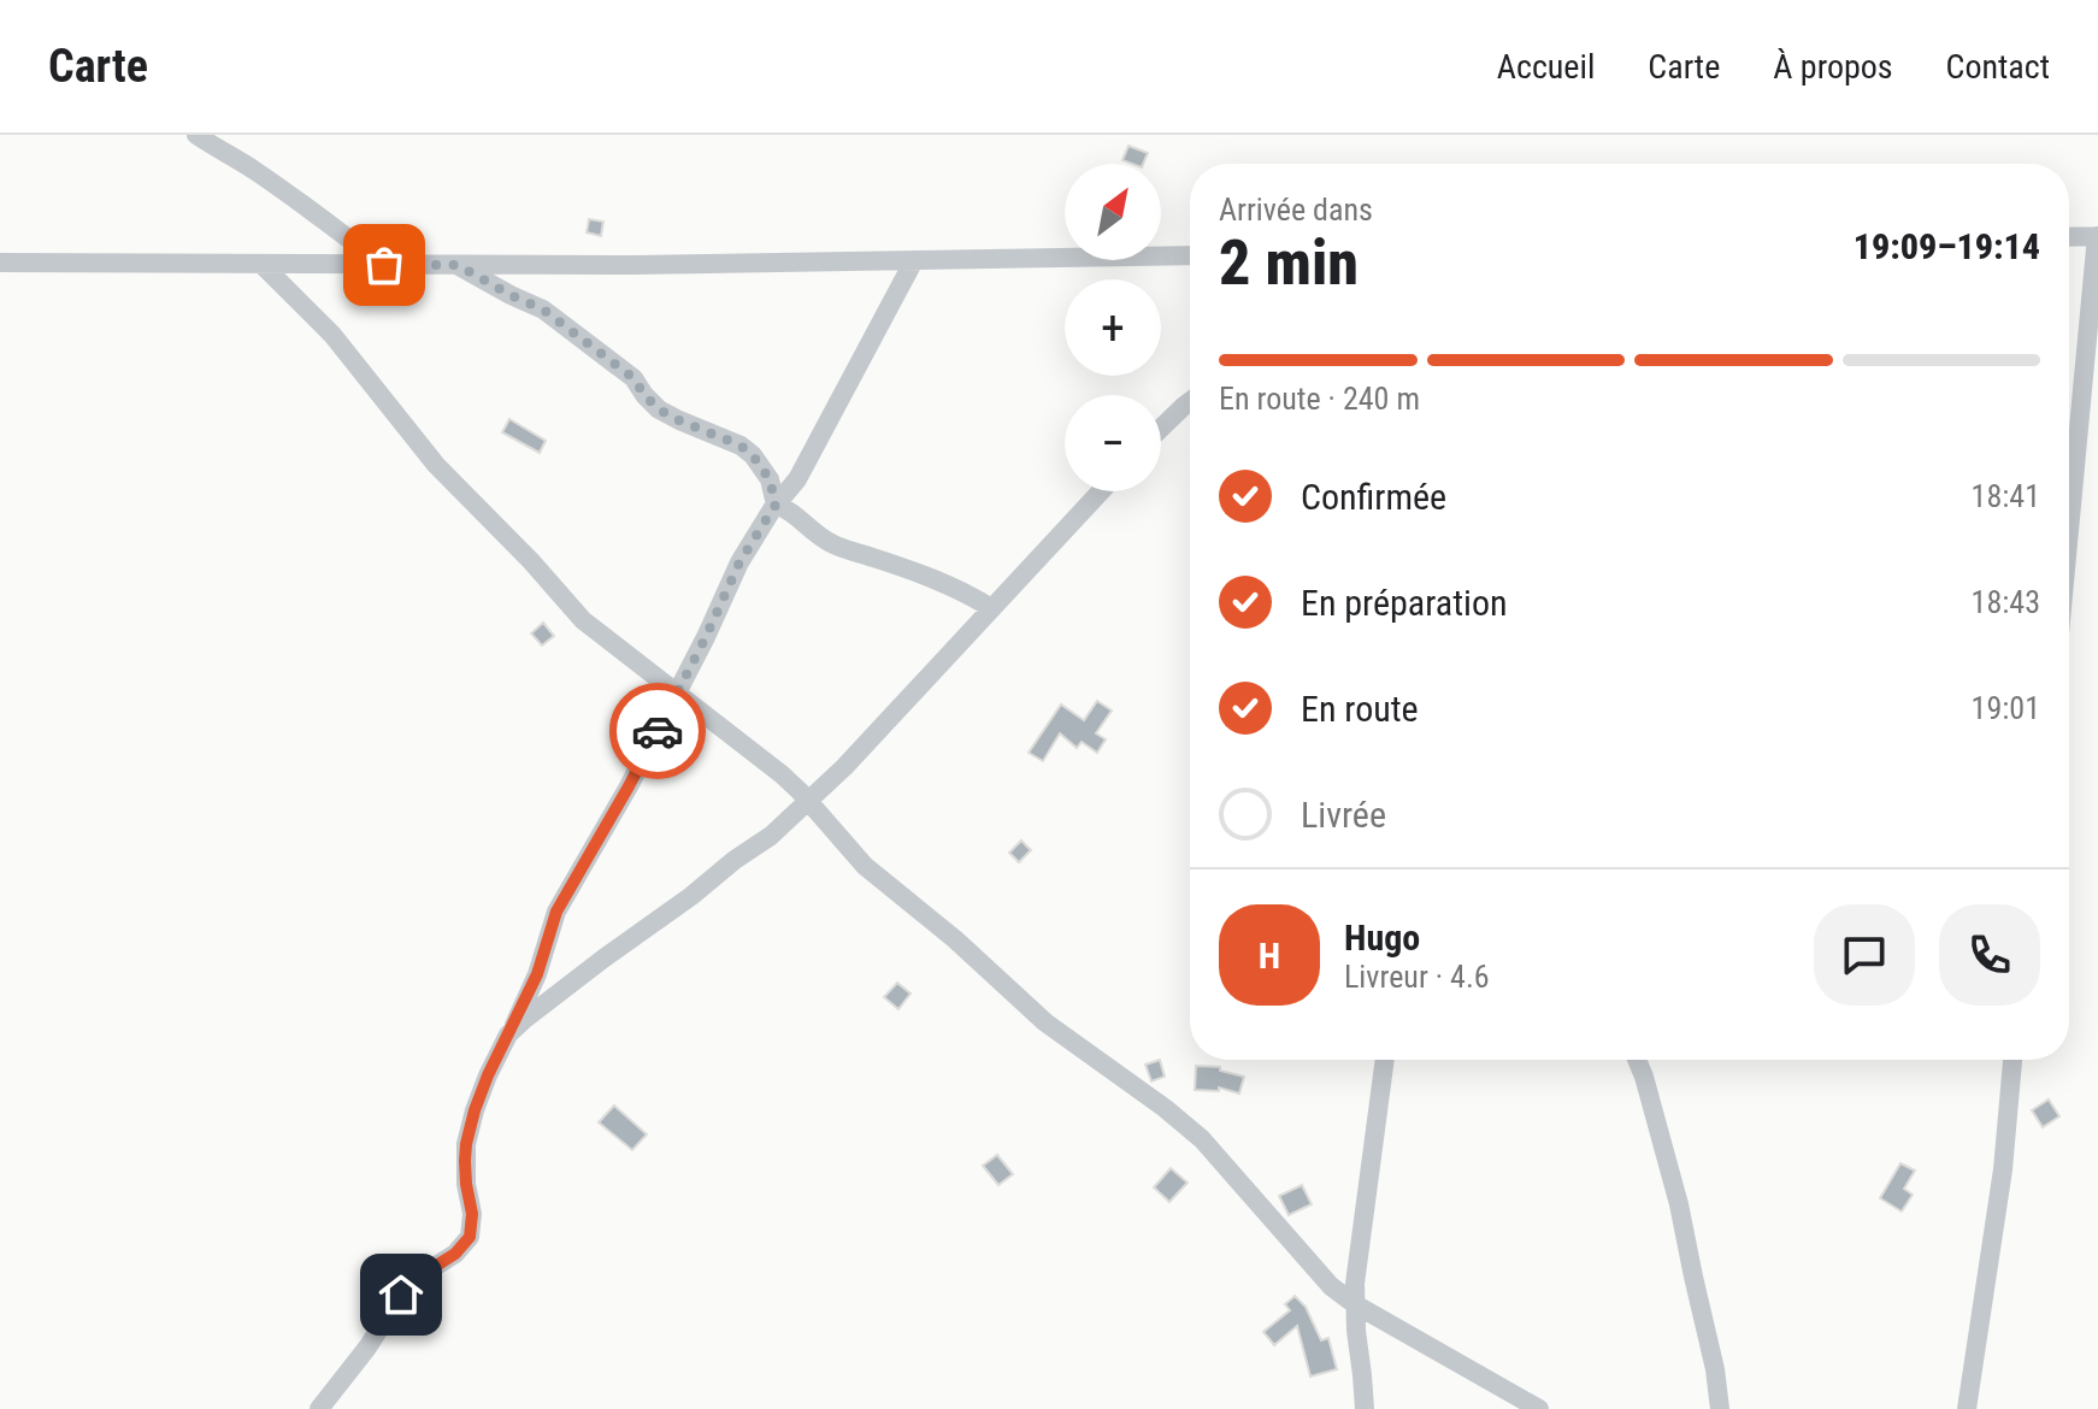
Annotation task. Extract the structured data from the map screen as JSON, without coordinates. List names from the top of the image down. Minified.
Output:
{"north":"top right","page":{"header":"Carte","nav":["Accueil","Carte","À propos","Contact"],"map_buttons":["+","−"],"heading":["2 min","Arrivée dans","19:09–19:14"],"panel":["Hugo","Livreur · 4.6"],"bar":"En route · 240 m","list":[["Confirmée","18:41"],["En préparation","18:43"],["En route","19:01"],"Livrée"],"round":"H"}}
